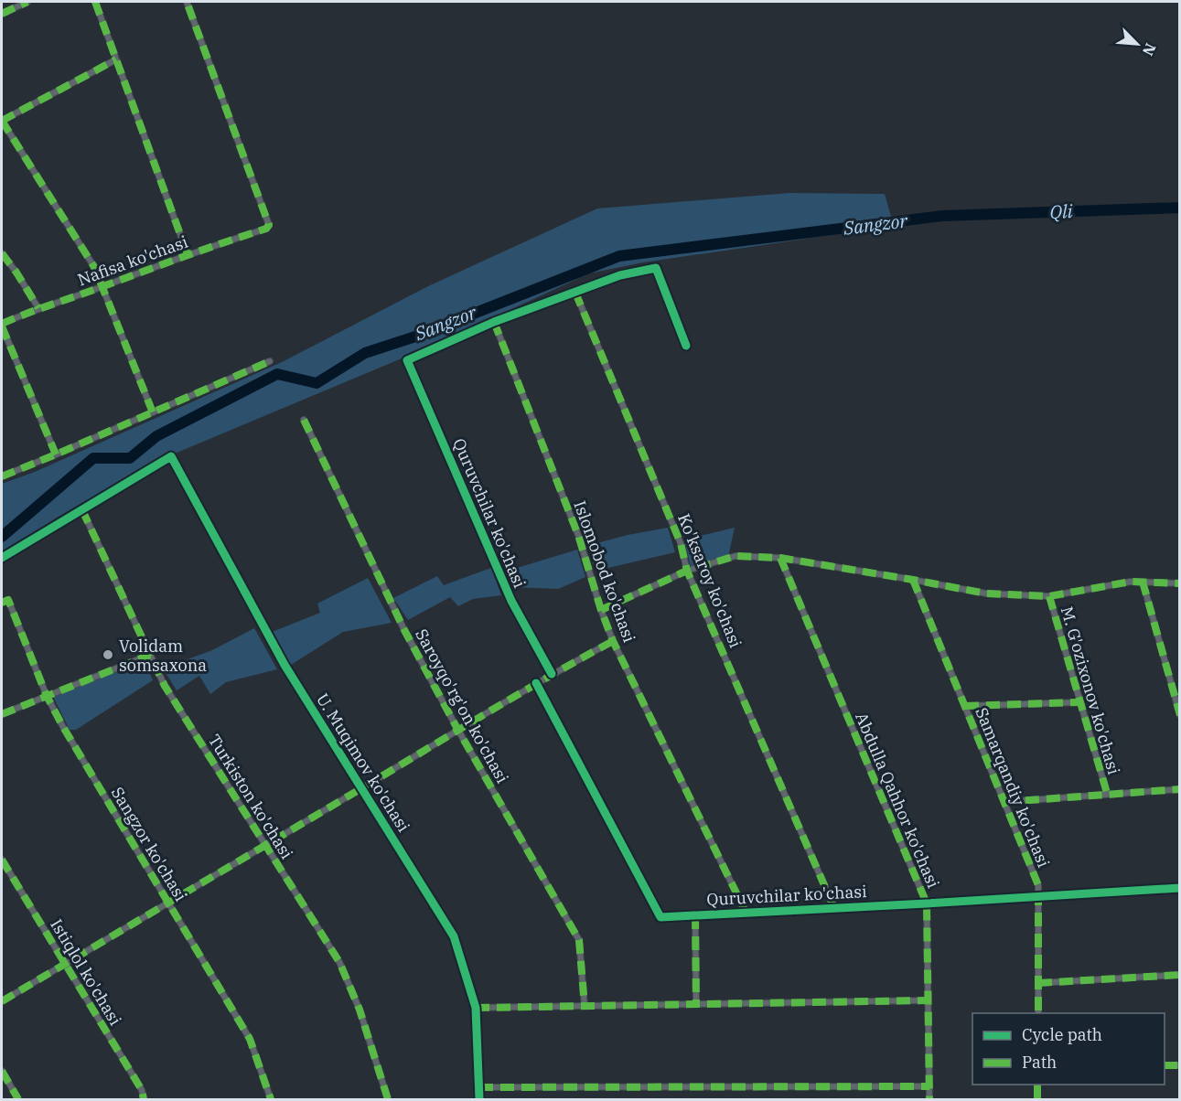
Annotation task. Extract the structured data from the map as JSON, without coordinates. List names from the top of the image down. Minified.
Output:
{"streets":{"street":["Nafisa ko'chasi","Quruvchilar ko'chasi","Islomobod ko'chasi","Ko'ksaroy ko'chasi","M. G'ozixonov ko'chasi","Saroyqo'rg'on ko'chasi","U. Muqimov ko'chasi","Samarqandiy ko'chasi","Turkiston ko'chasi","Abdulla Qahhor ko'chasi","Sangzor ko'chasi","Istiqlol ko'chasi"]},"crossings":[["Quruvchilar ko'chasi","Islomobod ko'chasi"],["Quruvchilar ko'chasi","Ko'ksaroy ko'chasi"],["Quruvchilar ko'chasi","Samarqandiy ko'chasi"],["Quruvchilar ko'chasi","Abdulla Qahhor ko'chasi"],["U. Muqimov ko'chasi","Turkiston ko'chasi"]],"water":["Qli","Sangzor"],"places":["Volidam somsaxona"],"legend":["Cycle path","Path"],"north":"bottom right"}
